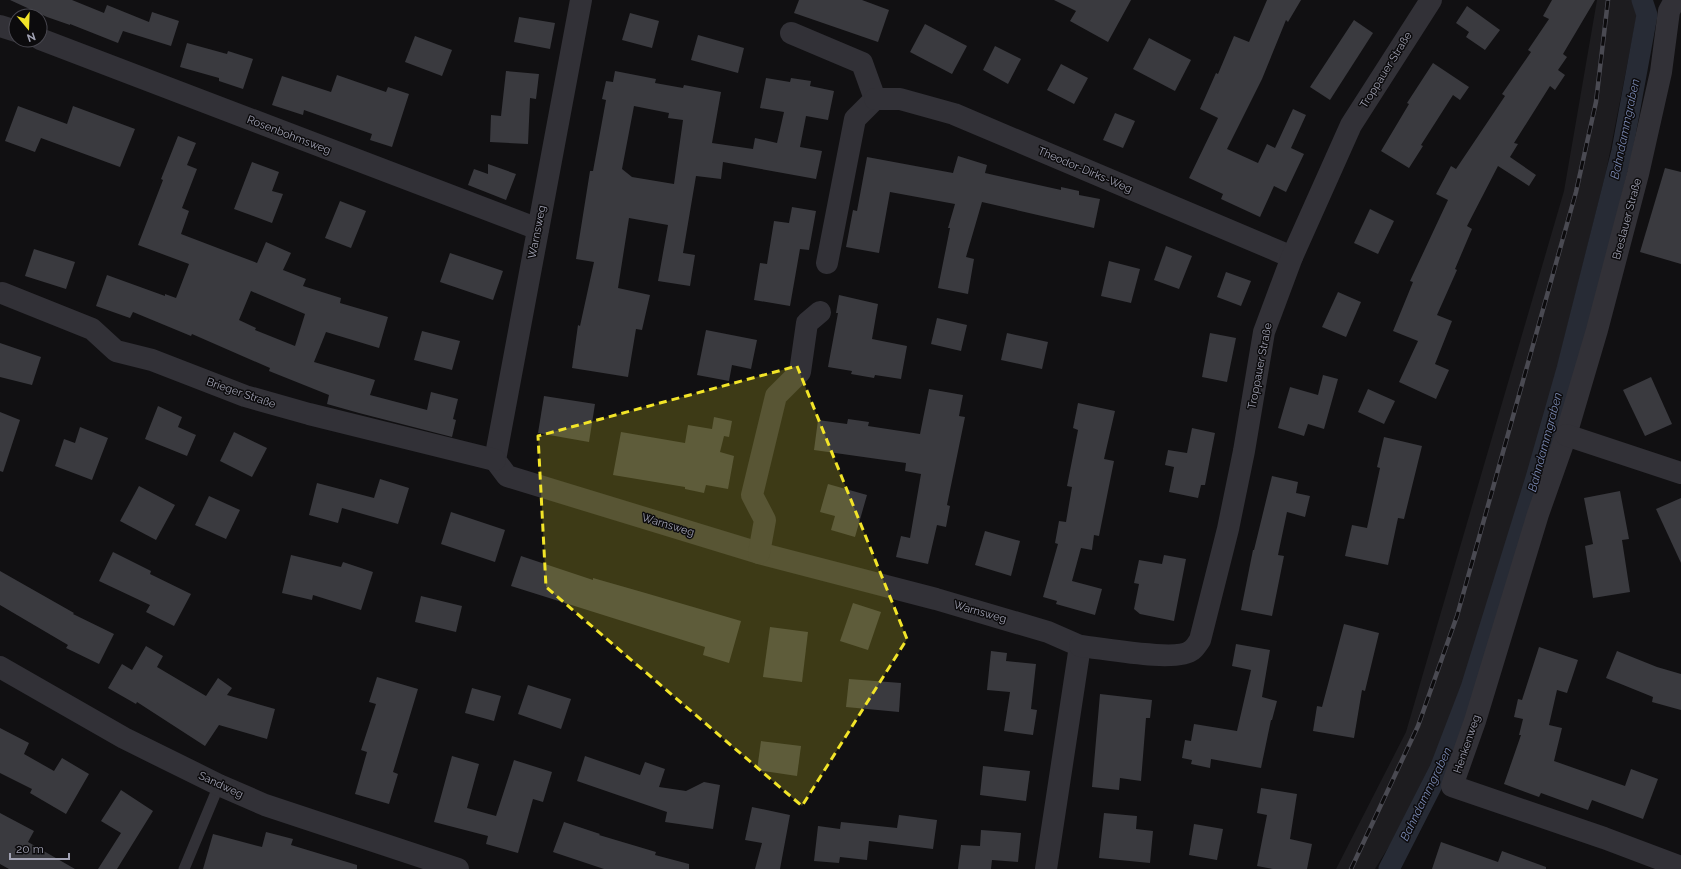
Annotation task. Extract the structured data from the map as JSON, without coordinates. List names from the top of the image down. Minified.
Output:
{"streets":{"street":["Troppauer Straße","Rosenbohmsweg","Theodor-Dirks-Weg","Breslauer Straße","Warnsweg","Brieger Straße","Henkenweg","Sandweg"]},"crossings":[["Troppauer Straße","Theodor-Dirks-Weg"],["Troppauer Straße","Warnsweg"],["Rosenbohmsweg","Warnsweg"],["Breslauer Straße","Henkenweg"],["Warnsweg","Brieger Straße"]],"water":["Bahndammgraben"],"scale_bar":"20 m","north":"bottom"}
